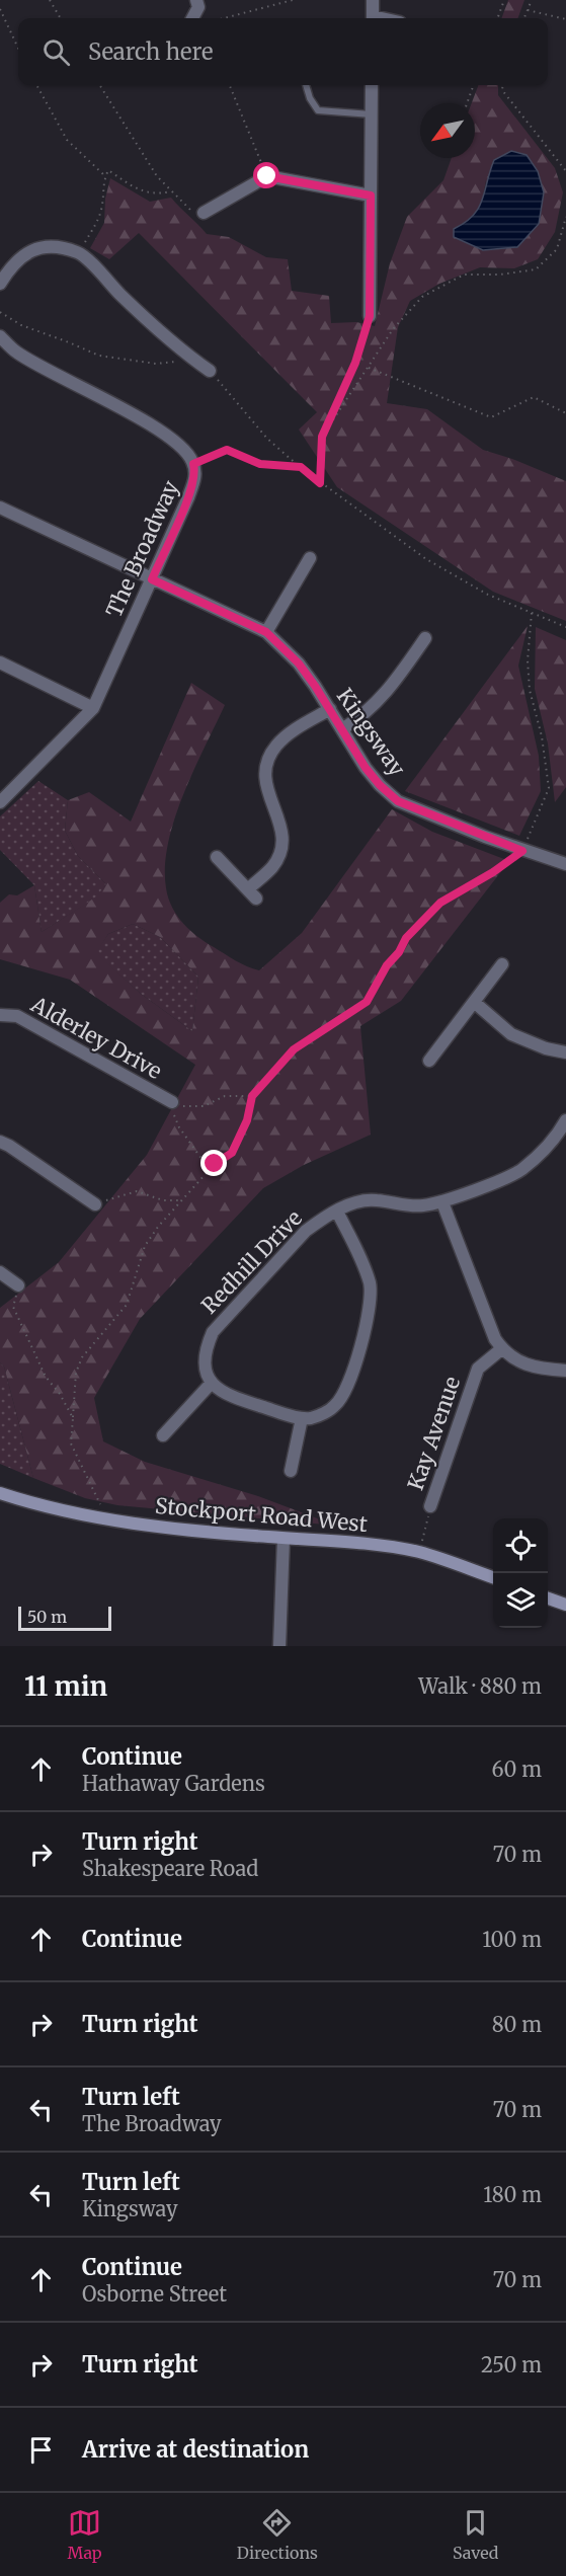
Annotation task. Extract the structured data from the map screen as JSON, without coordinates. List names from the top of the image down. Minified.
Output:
{"streets":{"main road":["Stockport Road West"],"street":["The Broadway","Kingsway","Alderley Drive","Redhill Drive","Kay Avenue"]},"crossings":[["The Broadway","Kingsway"]],"scale_bar":"50 m","north":"bottom left","page":{"search":"Search here","scale":"50 m","heading":["11 min","Walk · 880 m"],"list":[["Continue","Hathaway Gardens","60 m"],["Turn right","Shakespeare Road","70 m"],["Continue","100 m"],["Turn right","80 m"],["Turn left","The Broadway","70 m"],["Turn left","Kingsway","180 m"],["Continue","Osborne Street","70 m"],["Turn right","250 m"],"Arrive at destination"],"nav":["Map","Directions","Saved"]}}
